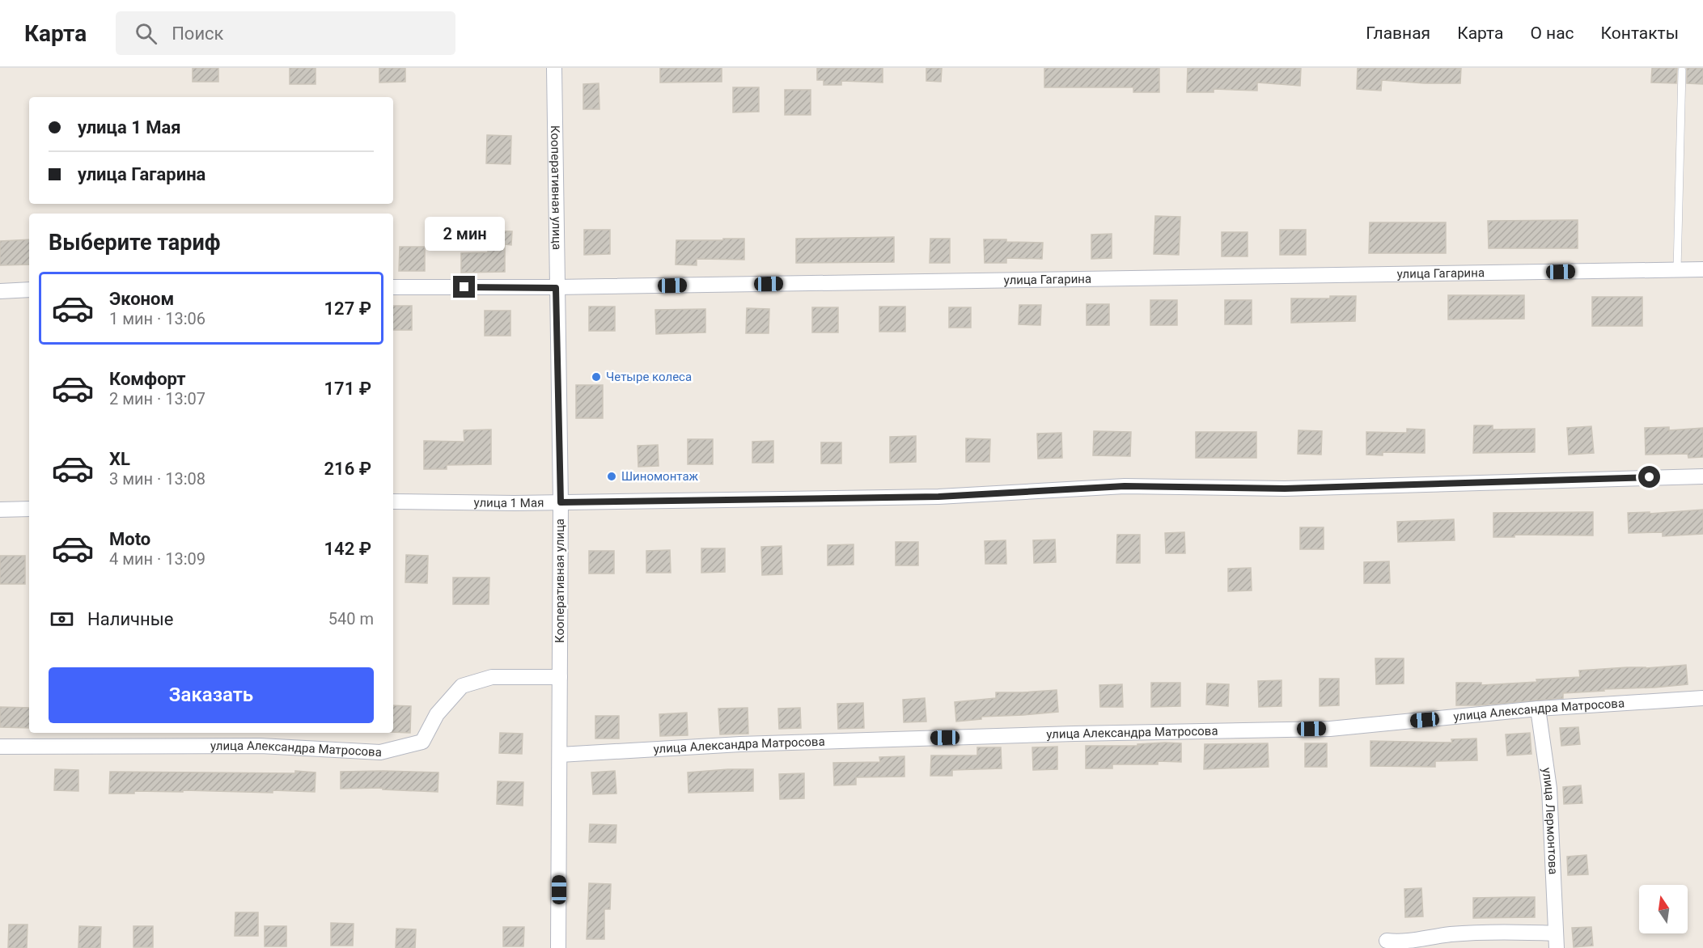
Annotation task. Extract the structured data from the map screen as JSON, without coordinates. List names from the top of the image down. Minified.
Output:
{"streets":{"street":["Кооперативная улица","улица Гагарина","улица 1 Мая","улица Александра Матросова","улица Лермонтова"]},"crossings":[["Кооперативная улица","улица Гагарина"],["Кооперативная улица","улица 1 Мая"],["Кооперативная улица","улица Александра Матросова"],["улица Александра Матросова","улица Лермонтова"]],"places":["Четыре колеса","Шиномонтаж"],"north":"top","page":{"header":"Карта","search":"Поиск","nav":["Главная","Карта","О нас","Контакты"],"banner":["улица 1 Мая","улица Гагарина"],"heading":"Выберите тариф","bubble":"2 мин","list":[{"name":"Эконом","note":"1 мин · 13:06","value":"127 ₽"},{"name":"Комфорт","note":"2 мин · 13:07","value":"171 ₽"},{"name":"XL","note":"3 мин · 13:08","value":"216 ₽"},{"name":"Moto","note":"4 мин · 13:09","value":"142 ₽"}],"pay":["Наличные","540 m"],"buttons":"Заказать"}}
